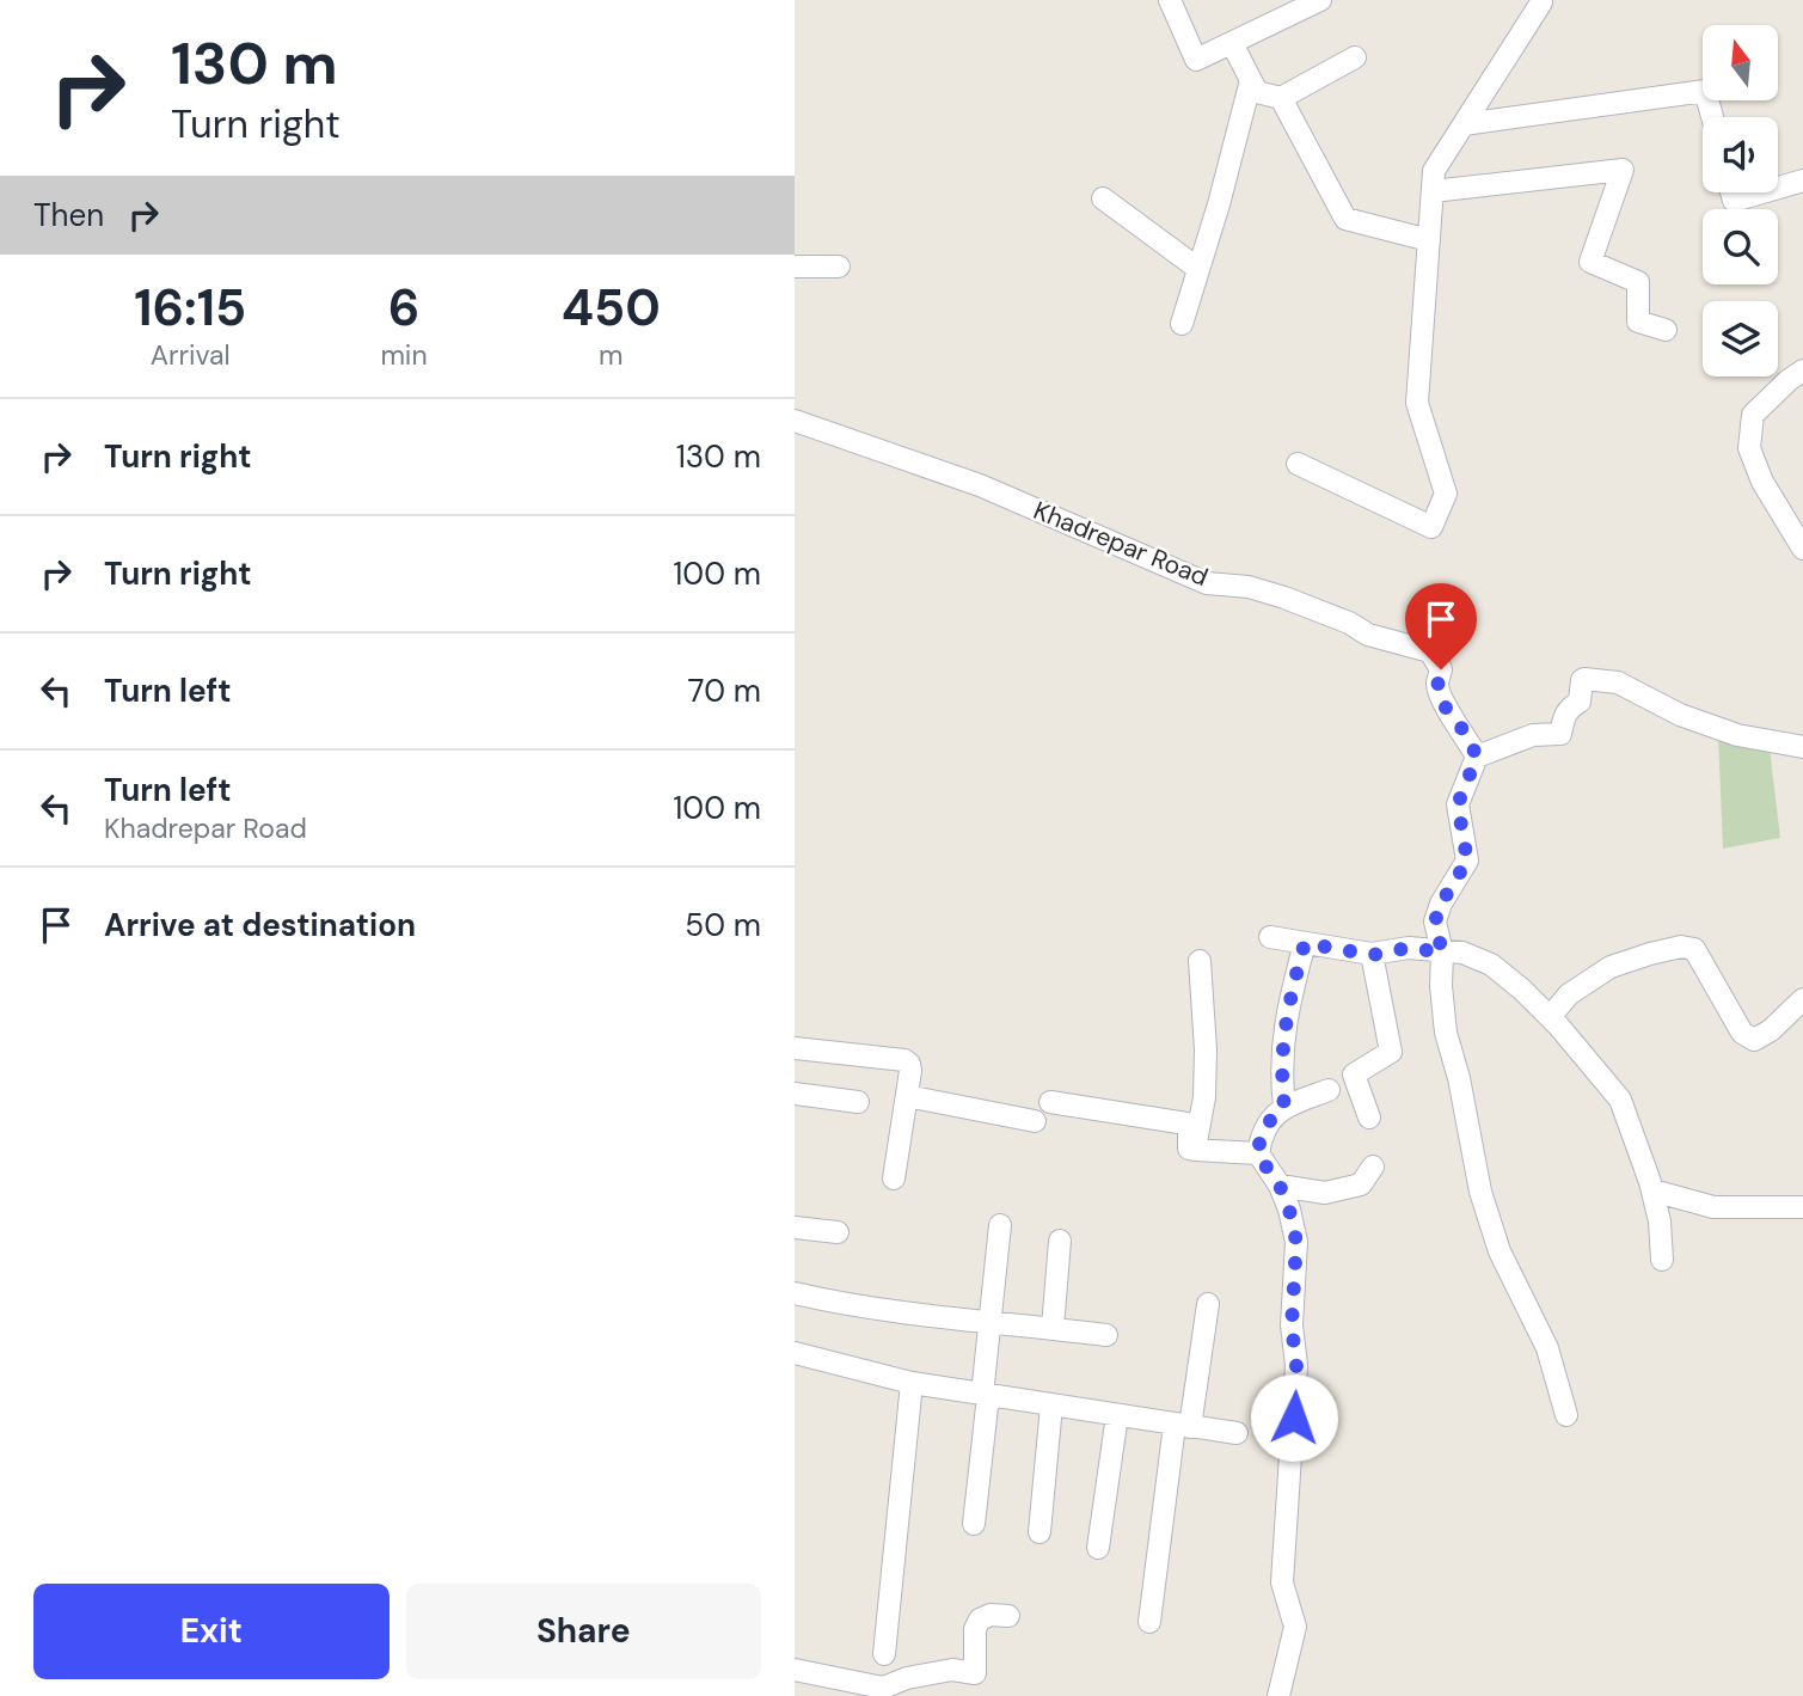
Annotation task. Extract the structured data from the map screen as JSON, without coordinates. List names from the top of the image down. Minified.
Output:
{"streets":{"street":["Khadrepar Road"]},"north":"top","page":{"turn":["130 m","Turn right"],"then":"Then","eta":["16:15","Arrival","6","min","450","m"],"list":[{"name":"Turn right","value":"130 m"},{"name":"Turn right","value":"100 m"},{"name":"Turn left","value":"70 m"},{"name":"Turn left","note":"Khadrepar Road","value":"100 m"},{"name":"Arrive at destination","value":"50 m"}],"buttons":["Exit","Share"]}}
